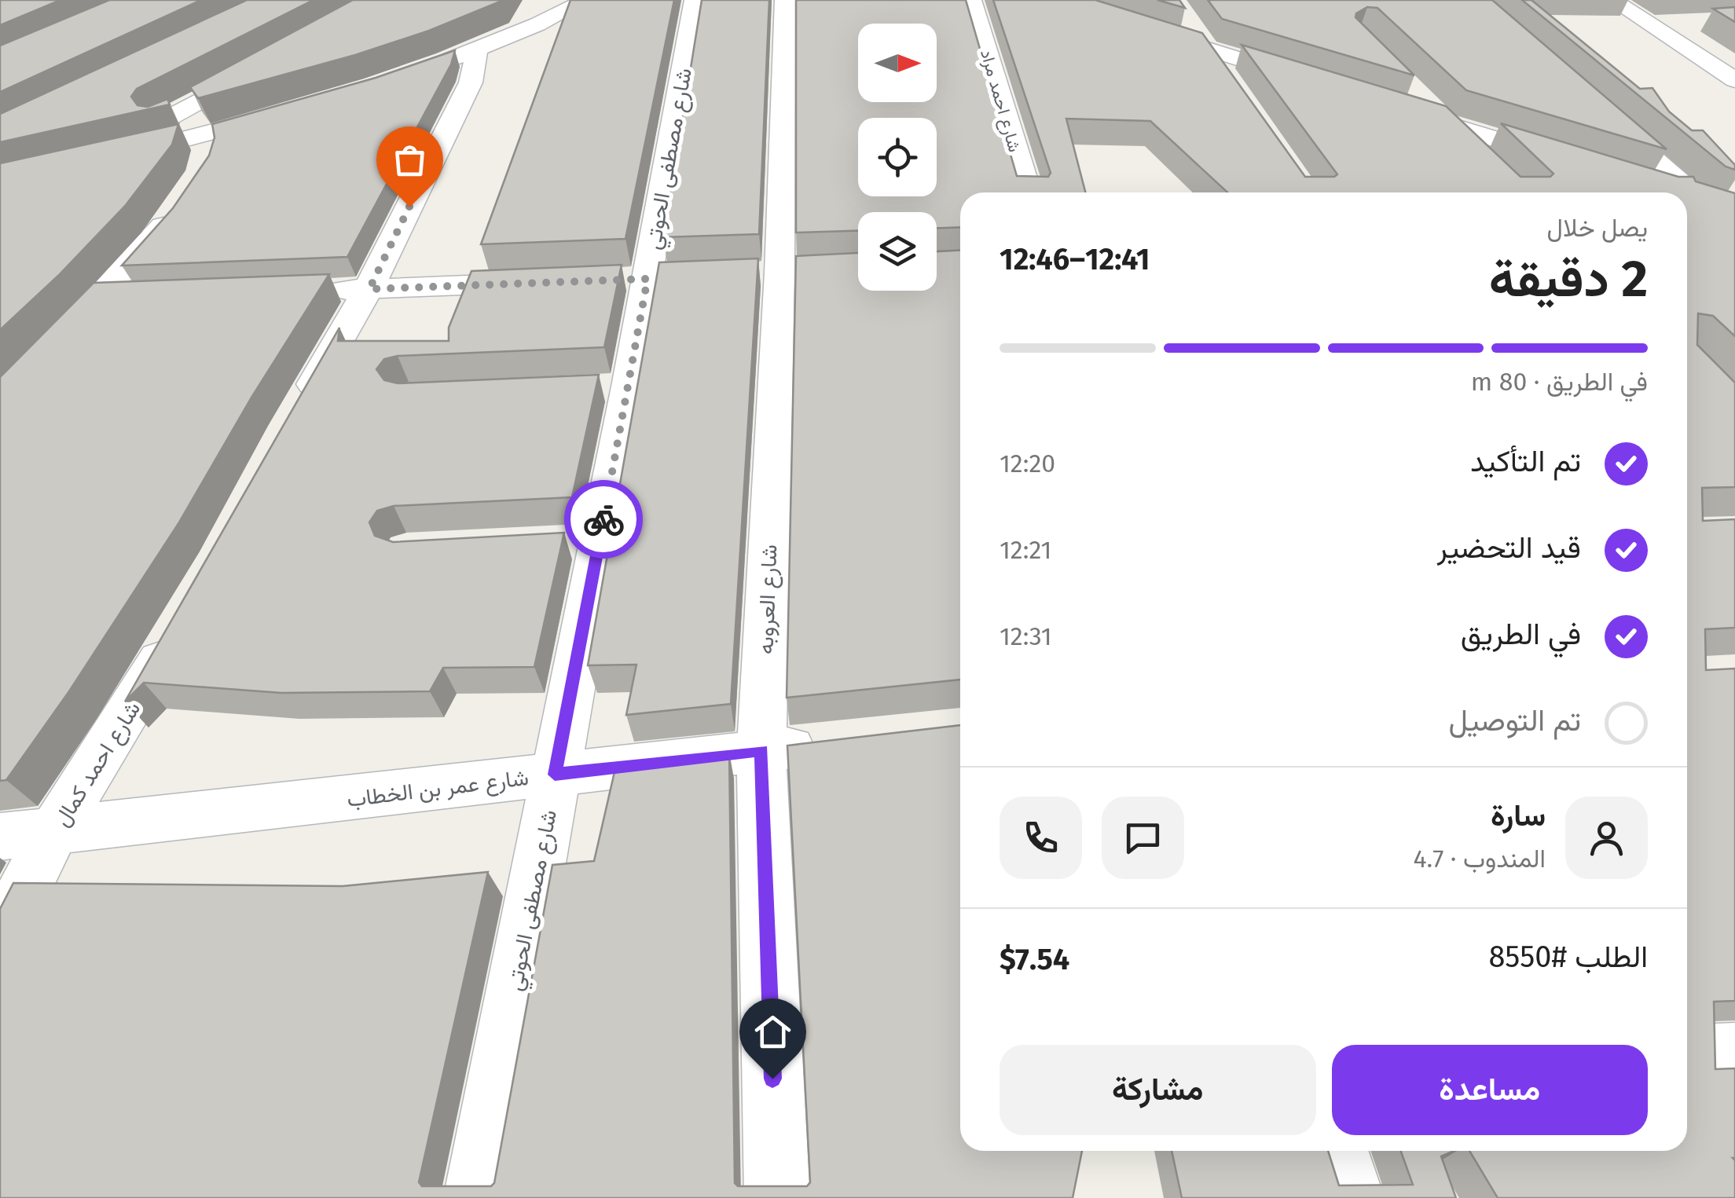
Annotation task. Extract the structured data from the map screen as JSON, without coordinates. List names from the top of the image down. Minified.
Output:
{"streets":{"street":["شارع احمد مراد","شارع مصطفى الحوتي","شارع العروبه","شارع احمد كمال","شارع عمر بن الخطاب"]},"crossings":[["شارع مصطفى الحوتي","شارع عمر بن الخطاب"],["شارع العروبه","شارع عمر بن الخطاب"],["شارع احمد كمال","شارع عمر بن الخطاب"]],"north":"right","page":{"heading":["2 دقيقة","يصل خلال","12:41–12:46"],"panel":["سارة","المندوب · 4.7","الطلب #8550","$7.54"],"bar":"في الطريق · 80 m","list":[["تم التأكيد","12:20"],["قيد التحضير","12:21"],["في الطريق","12:31"],"تم التوصيل"],"buttons":["مساعدة","مشاركة"]}}
